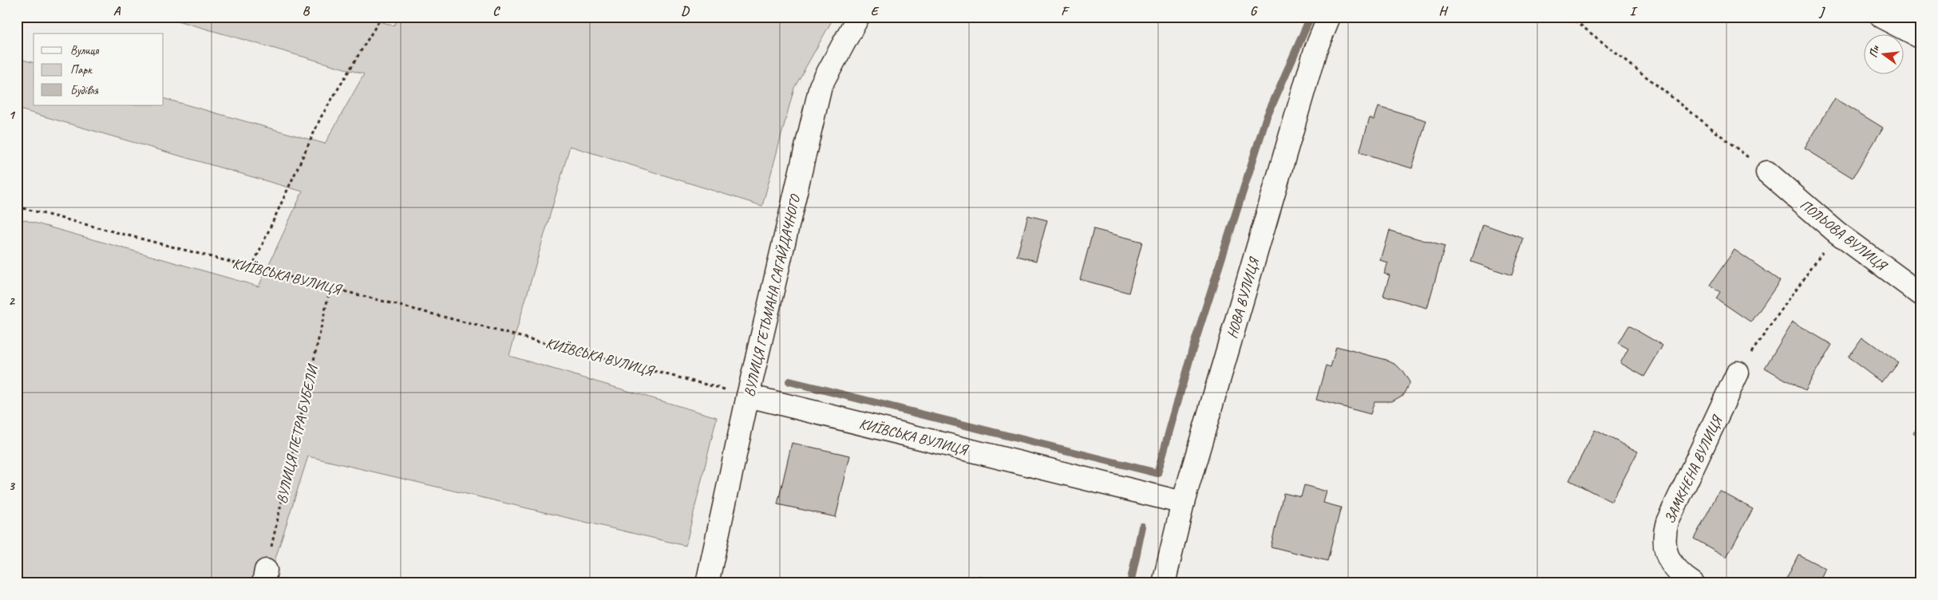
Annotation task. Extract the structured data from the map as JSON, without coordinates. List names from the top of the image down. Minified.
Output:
{"streets":{"street":["ПОЛЬОВА ВУЛИЦЯ","КИЇВСЬКА ВУЛИЦЯ","ВУЛИЦЯ ГЕТЬМАНА САГАЙДАЧНОГО","НОВА ВУЛИЦЯ","ЗАМКНЕНА ВУЛИЦЯ"],"path":["ВУЛИЦЯ ПЕТРА БУБЕЛИ"]},"crossings":[["КИЇВСЬКА ВУЛИЦЯ","ВУЛИЦЯ ГЕТЬМАНА САГАЙДАЧНОГО"],["КИЇВСЬКА ВУЛИЦЯ","НОВА ВУЛИЦЯ"],["КИЇВСЬКА ВУЛИЦЯ","ВУЛИЦЯ ПЕТРА БУБЕЛИ"]],"legend":["Вулиця","Парк","Будівля"],"north":"left","grid":{"columns":["A","B","C","D","E","F","G","H","I","J"],"rows":["1","2","3"]}}
